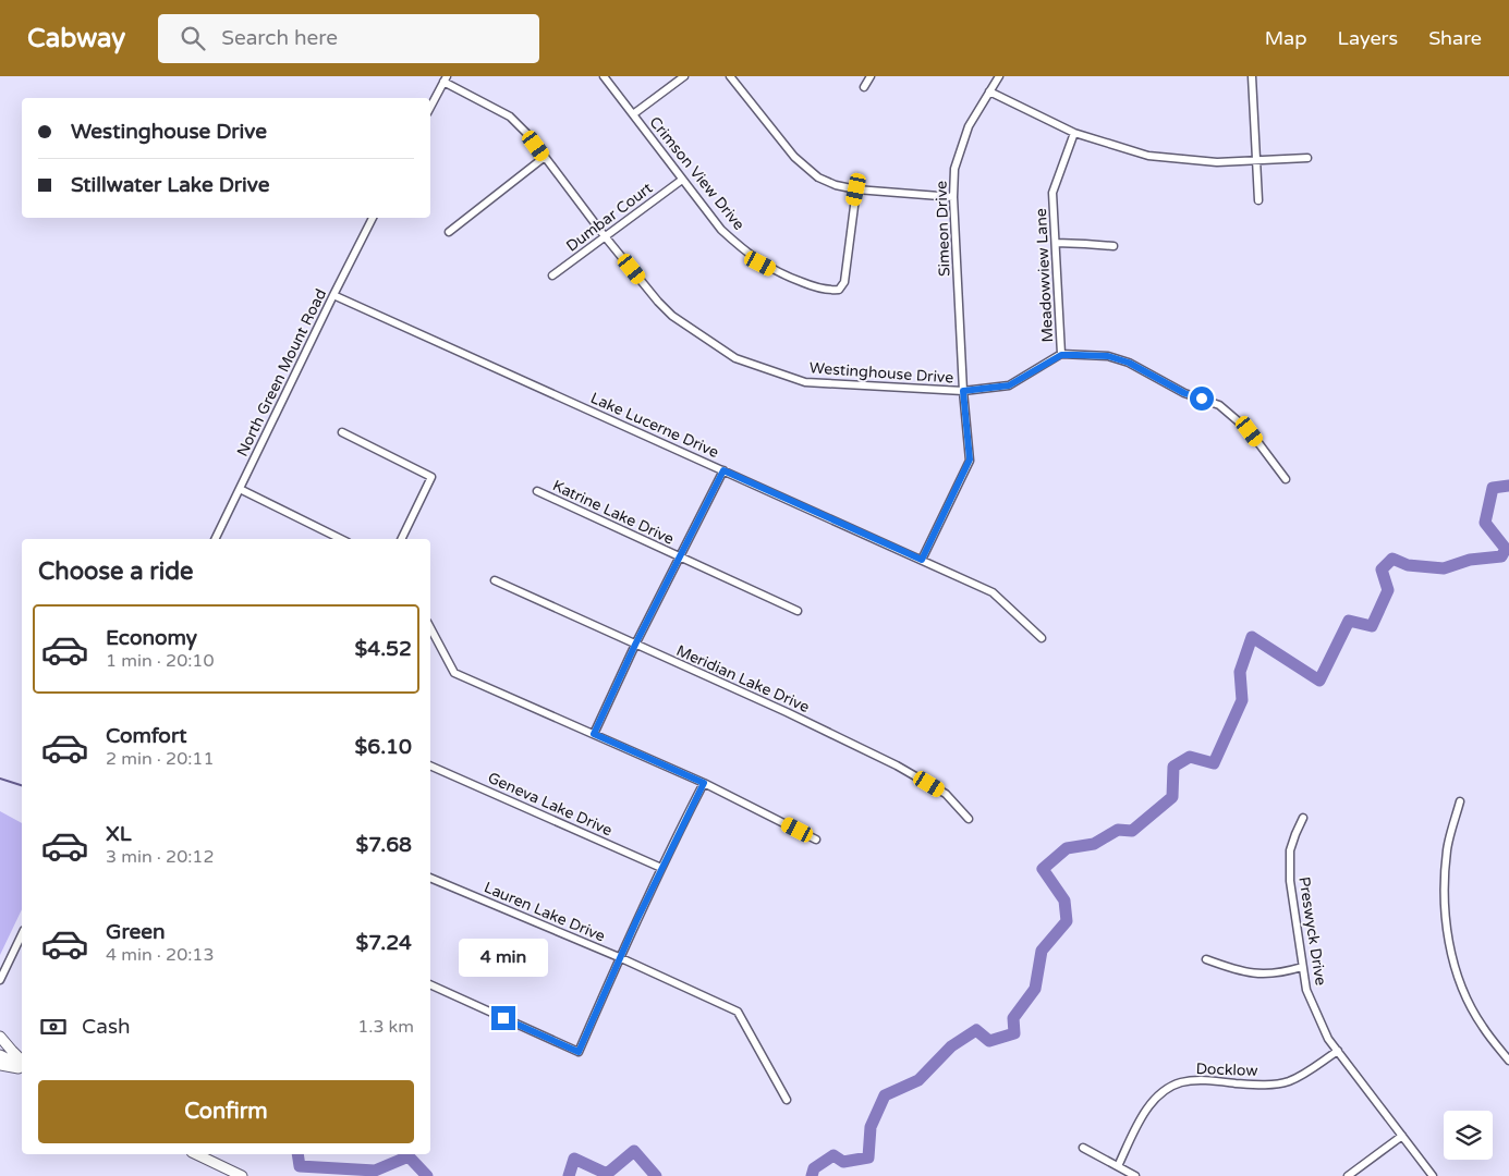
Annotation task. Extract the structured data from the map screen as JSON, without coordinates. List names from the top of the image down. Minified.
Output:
{"streets":{"street":["Crimson View Drive","Dumbar Court","Simeon Drive","Meadowview Lane","North Green Mount Road","Westinghouse Drive","Lake Lucerne Drive","Katrine Lake Drive","Meridian Lake Drive","Geneva Lake Drive","Lauren Lake Drive","Preswyck Drive","Docklow"]},"crossings":[["Crimson View Drive","Dumbar Court"],["Dumbar Court","Westinghouse Drive"],["Simeon Drive","Westinghouse Drive"],["Simeon Drive","Lake Lucerne Drive"],["Meadowview Lane","Westinghouse Drive"],["North Green Mount Road","Lake Lucerne Drive"],["Preswyck Drive","Docklow"]],"page":{"header":"Cabway","search":"Search here","nav":["Map","Layers","Share"],"banner":["Westinghouse Drive","Stillwater Lake Drive"],"heading":"Choose a ride","list":[{"name":"Economy","note":"1 min · 20:10","value":"$4.52"},{"name":"Comfort","note":"2 min · 20:11","value":"$6.10"},{"name":"XL","note":"3 min · 20:12","value":"$7.68"},{"name":"Green","note":"4 min · 20:13","value":"$7.24"}],"bubble":"4 min","pay":["Cash","1.3 km"],"buttons":"Confirm"}}
